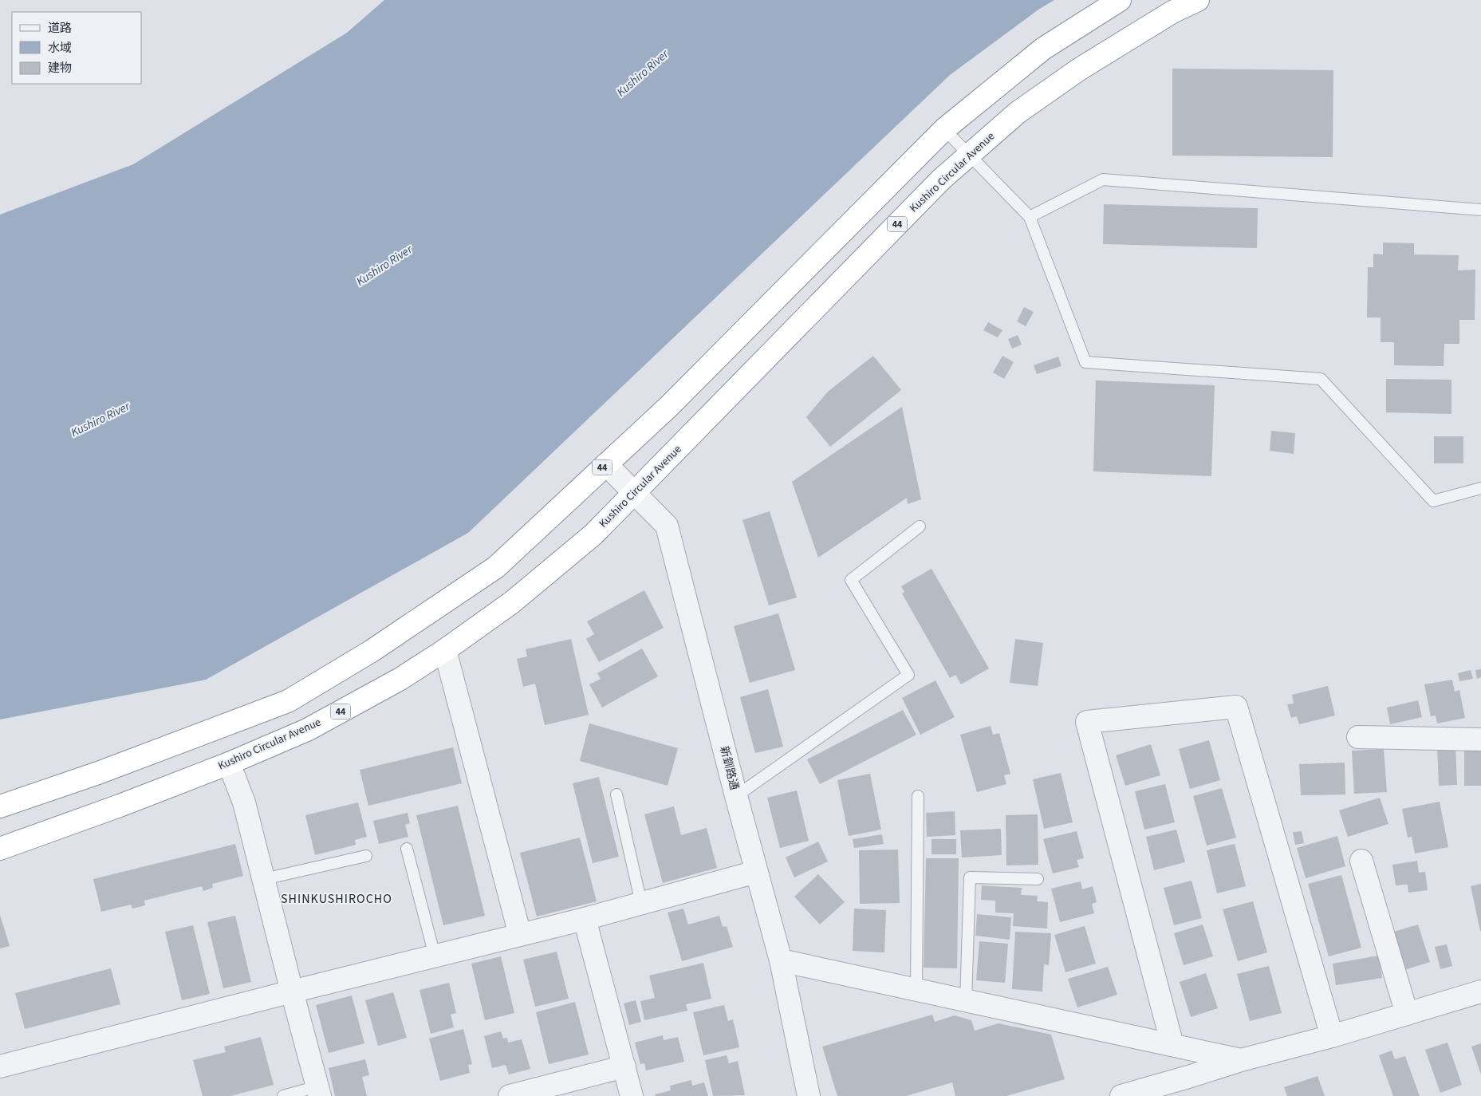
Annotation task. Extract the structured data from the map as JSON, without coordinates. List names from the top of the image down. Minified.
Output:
{"streets":{"highway":["Kushiro Circular Avenue","44"],"street":["新釧路通"]},"crossings":[["Kushiro Circular Avenue","新釧路通"],["44","新釧路通"]],"districts":["SHINKUSHIROCHO"],"water":["Kushiro River"],"legend":["道路","水域","建物"]}
